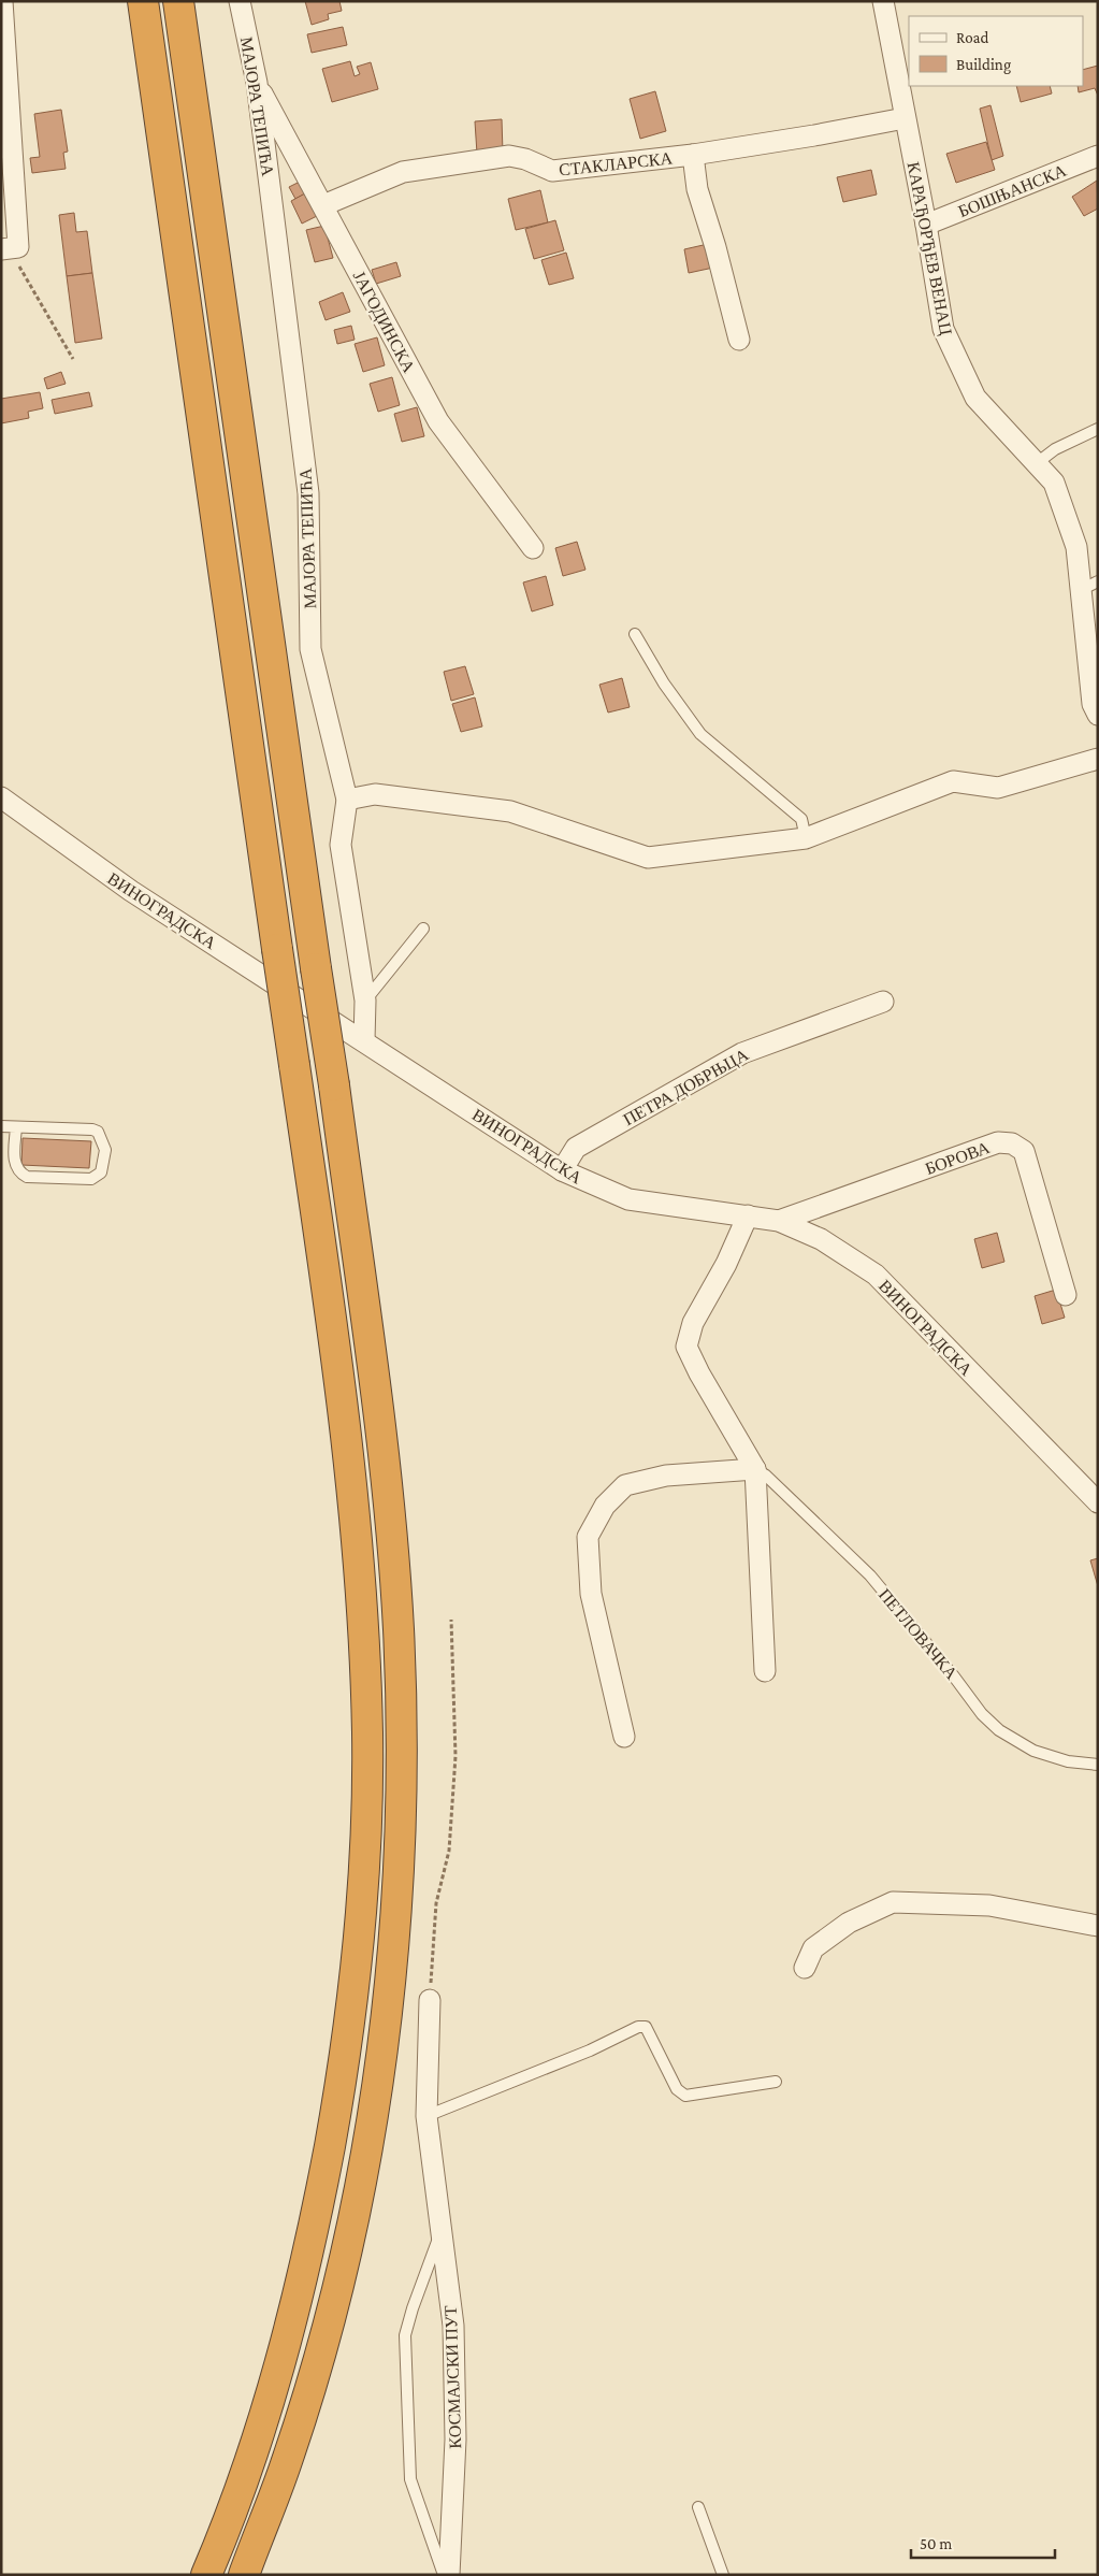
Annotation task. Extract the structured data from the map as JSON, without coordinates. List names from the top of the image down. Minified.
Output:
{"streets":{"street":["МАЈОРА ТЕПИЋА","СТАКЛАРСКА","БОШЊАНСКА","КАРАЂОРЂЕВ ВЕНАЦ","ЈАГОДИНСКА","ВИНОГРАДСКА","ПЕТРА ДОБРЊЦА","БОРОВА","ПЕТЛОВАЧКА","КОСМАЈСКИ ПУТ"]},"crossings":[["МАЈОРА ТЕПИЋА","ЈАГОДИНСКА"],["МАЈОРА ТЕПИЋА","ВИНОГРАДСКА"],["СТАКЛАРСКА","КАРАЂОРЂЕВ ВЕНАЦ"],["СТАКЛАРСКА","ЈАГОДИНСКА"],["БОШЊАНСКА","КАРАЂОРЂЕВ ВЕНАЦ"],["ВИНОГРАДСКА","ПЕТРА ДОБРЊЦА"],["ВИНОГРАДСКА","БОРОВА"],["ВИНОГРАДСКА","ПЕТЛОВАЧКА"]],"legend":["Road","Building"],"scale_bar":"50 m"}
